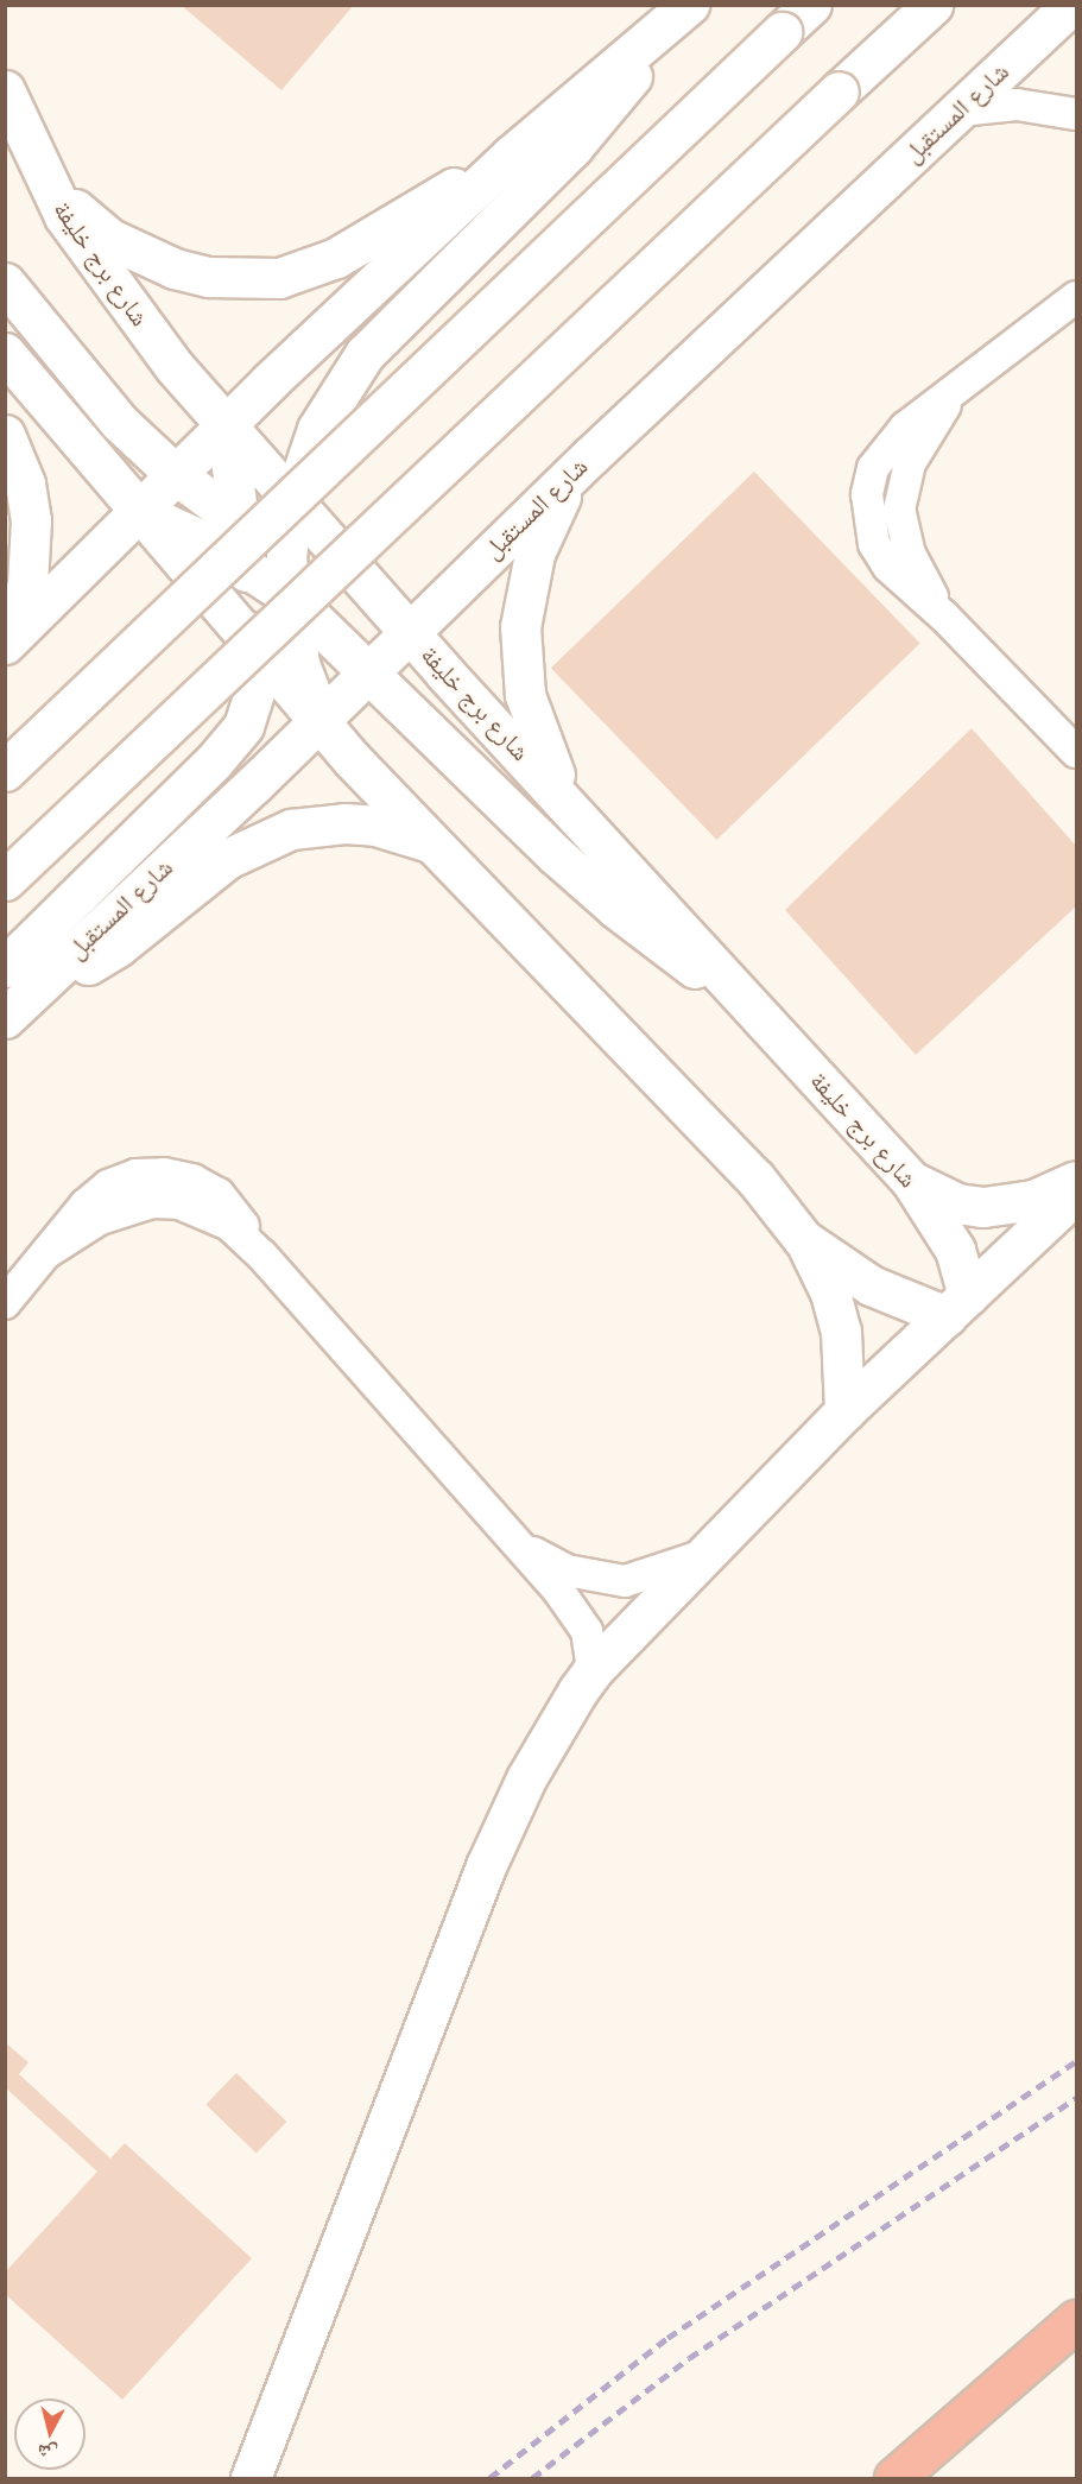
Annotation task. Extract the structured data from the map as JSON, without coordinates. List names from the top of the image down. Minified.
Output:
{"streets":{"street":["شارع المستقبل","شارع برج خليفة"]},"crossings":[["شارع المستقبل","شارع برج خليفة"]],"north":"bottom"}
